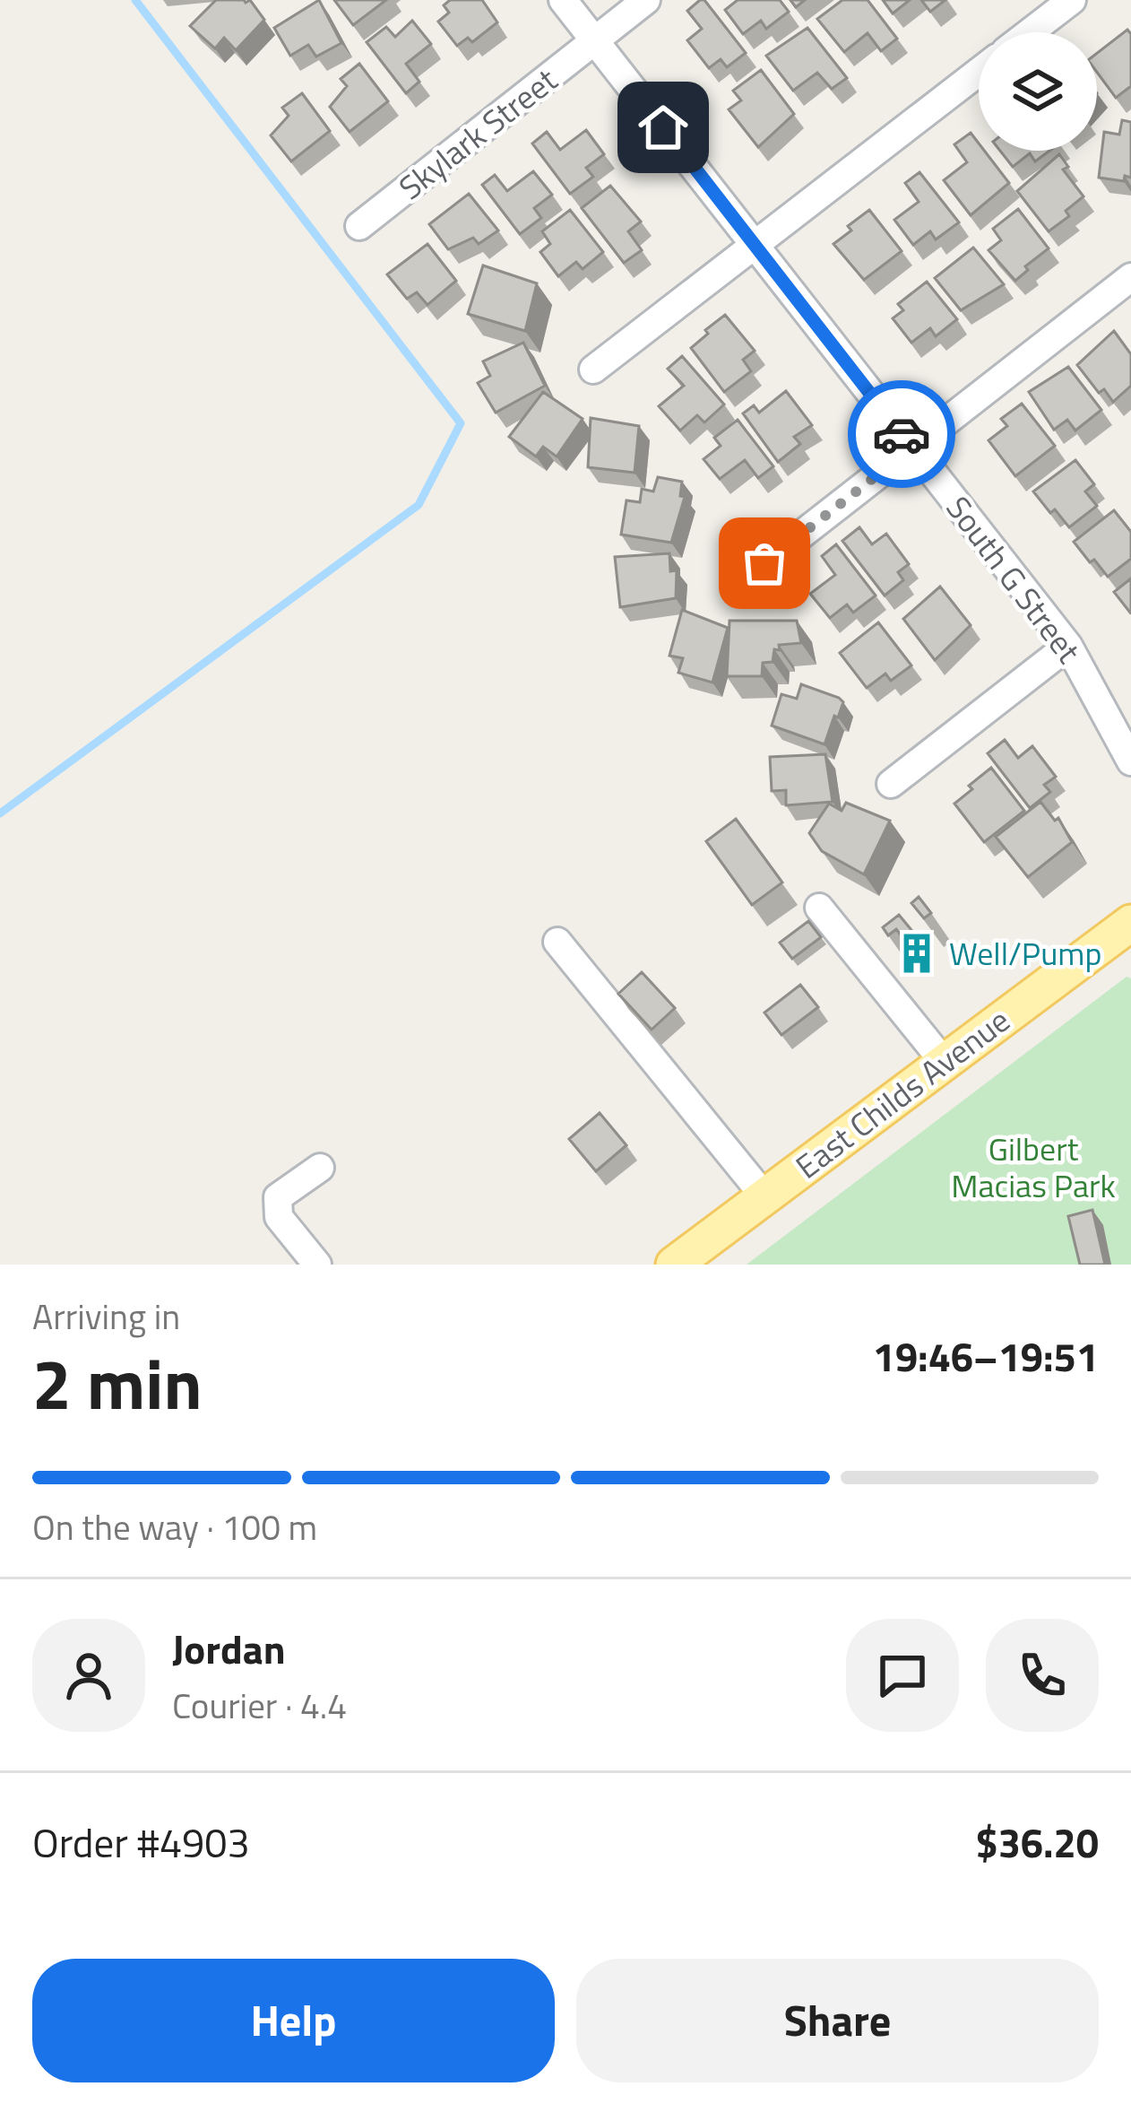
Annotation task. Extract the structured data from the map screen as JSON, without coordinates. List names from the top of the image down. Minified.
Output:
{"streets":{"main road":["East Childs Avenue"],"street":["Skylark Street","South G Street"]},"crossings":[["Skylark Street","South G Street"]],"parks":["Gilbert Macias Park"],"places":{"building":["Well/Pump"]},"page":{"heading":["2 min","Arriving in","19:46–19:51"],"panel":["Jordan","Courier · 4.4","Order #4903","$36.20"],"bar":"On the way · 100 m","buttons":["Help","Share"]}}
